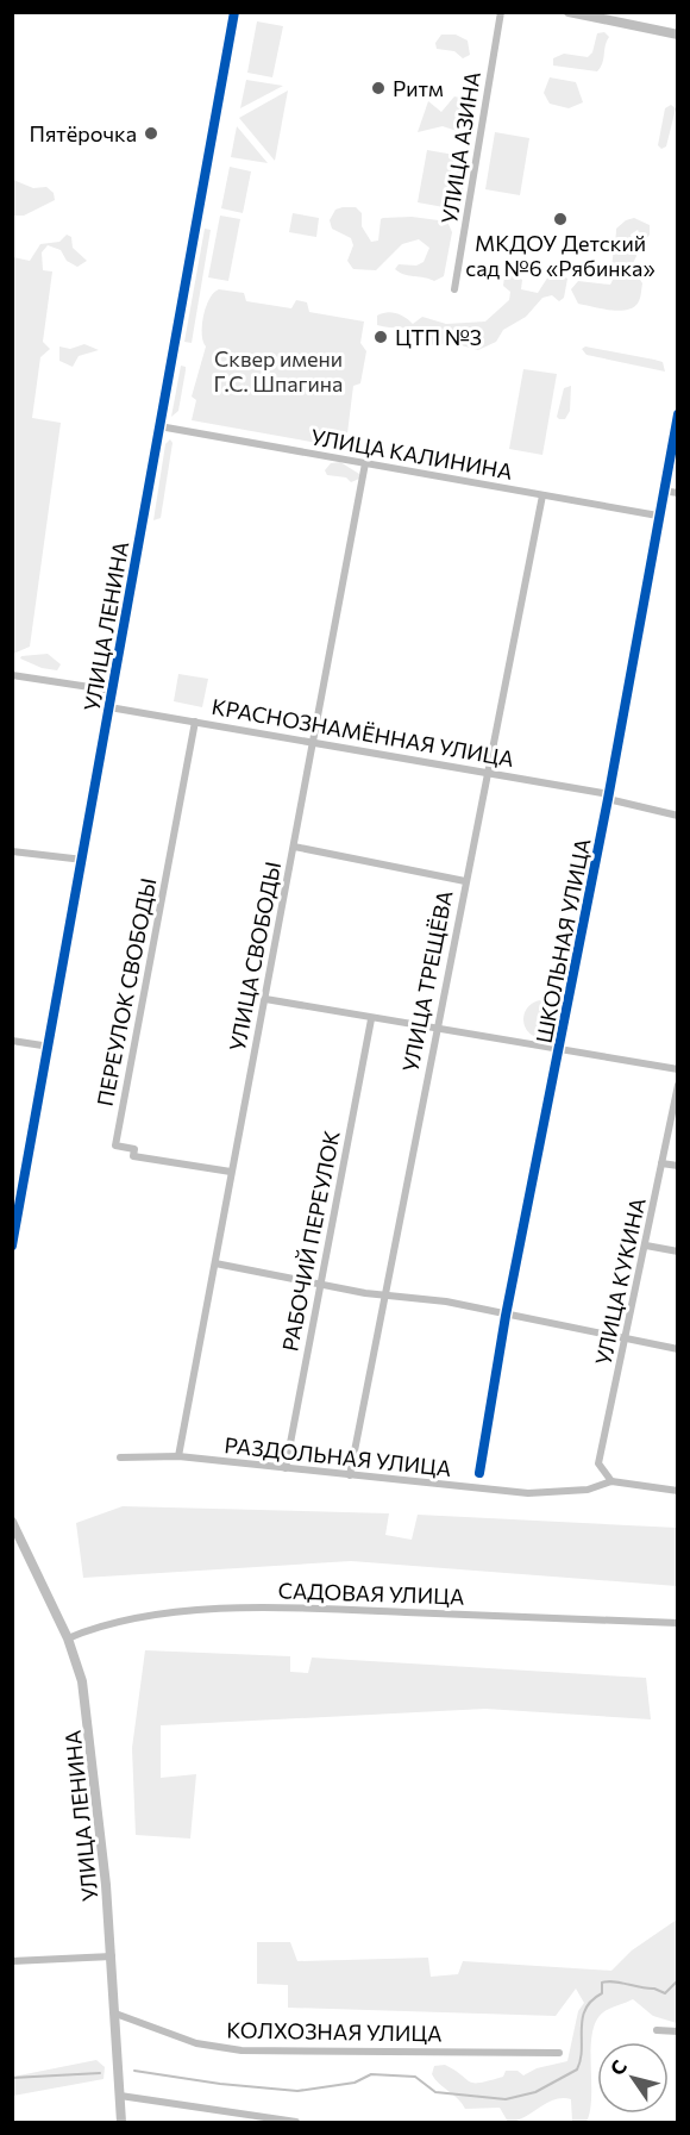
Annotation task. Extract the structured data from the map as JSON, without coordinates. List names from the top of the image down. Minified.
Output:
{"streets":{"street":["УЛИЦА АЗИНА","УЛИЦА КАЛИНИНА","УЛИЦА ЛЕНИНА","КРАСНОЗНАМЁННАЯ УЛИЦА","ШКОЛЬНАЯ УЛИЦА","УЛИЦА СВОБОДЫ","УЛИЦА ТРЕЩЁВА","ПЕРЕУЛОК СВОБОДЫ","РАБОЧИЙ ПЕРЕУЛОК","УЛИЦА КУКИНА","РАЗДОЛЬНАЯ УЛИЦА","САДОВАЯ УЛИЦА","КОЛХОЗНАЯ УЛИЦА"]},"crossings":[["УЛИЦА КАЛИНИНА","УЛИЦА ЛЕНИНА"],["УЛИЦА КАЛИНИНА","ШКОЛЬНАЯ УЛИЦА"],["УЛИЦА КАЛИНИНА","УЛИЦА СВОБОДЫ"],["УЛИЦА КАЛИНИНА","УЛИЦА ТРЕЩЁВА"],["УЛИЦА ЛЕНИНА","КРАСНОЗНАМЁННАЯ УЛИЦА"],["УЛИЦА ЛЕНИНА","САДОВАЯ УЛИЦА"],["УЛИЦА ЛЕНИНА","КОЛХОЗНАЯ УЛИЦА"],["КРАСНОЗНАМЁННАЯ УЛИЦА","ШКОЛЬНАЯ УЛИЦА"],["КРАСНОЗНАМЁННАЯ УЛИЦА","УЛИЦА СВОБОДЫ"],["КРАСНОЗНАМЁННАЯ УЛИЦА","УЛИЦА ТРЕЩЁВА"],["КРАСНОЗНАМЁННАЯ УЛИЦА","ПЕРЕУЛОК СВОБОДЫ"],["УЛИЦА СВОБОДЫ","ПЕРЕУЛОК СВОБОДЫ"],["УЛИЦА СВОБОДЫ","РАЗДОЛЬНАЯ УЛИЦА"],["УЛИЦА ТРЕЩЁВА","РАЗДОЛЬНАЯ УЛИЦА"],["РАБОЧИЙ ПЕРЕУЛОК","РАЗДОЛЬНАЯ УЛИЦА"],["УЛИЦА КУКИНА","РАЗДОЛЬНАЯ УЛИЦА"]],"parks":["Сквер имени Г.С. Шпагина"],"places":["Ритм","Пятёрочка","МКДОУ Детский сад №6 «Рябинка»","ЦТП №3"],"north":"top left"}
